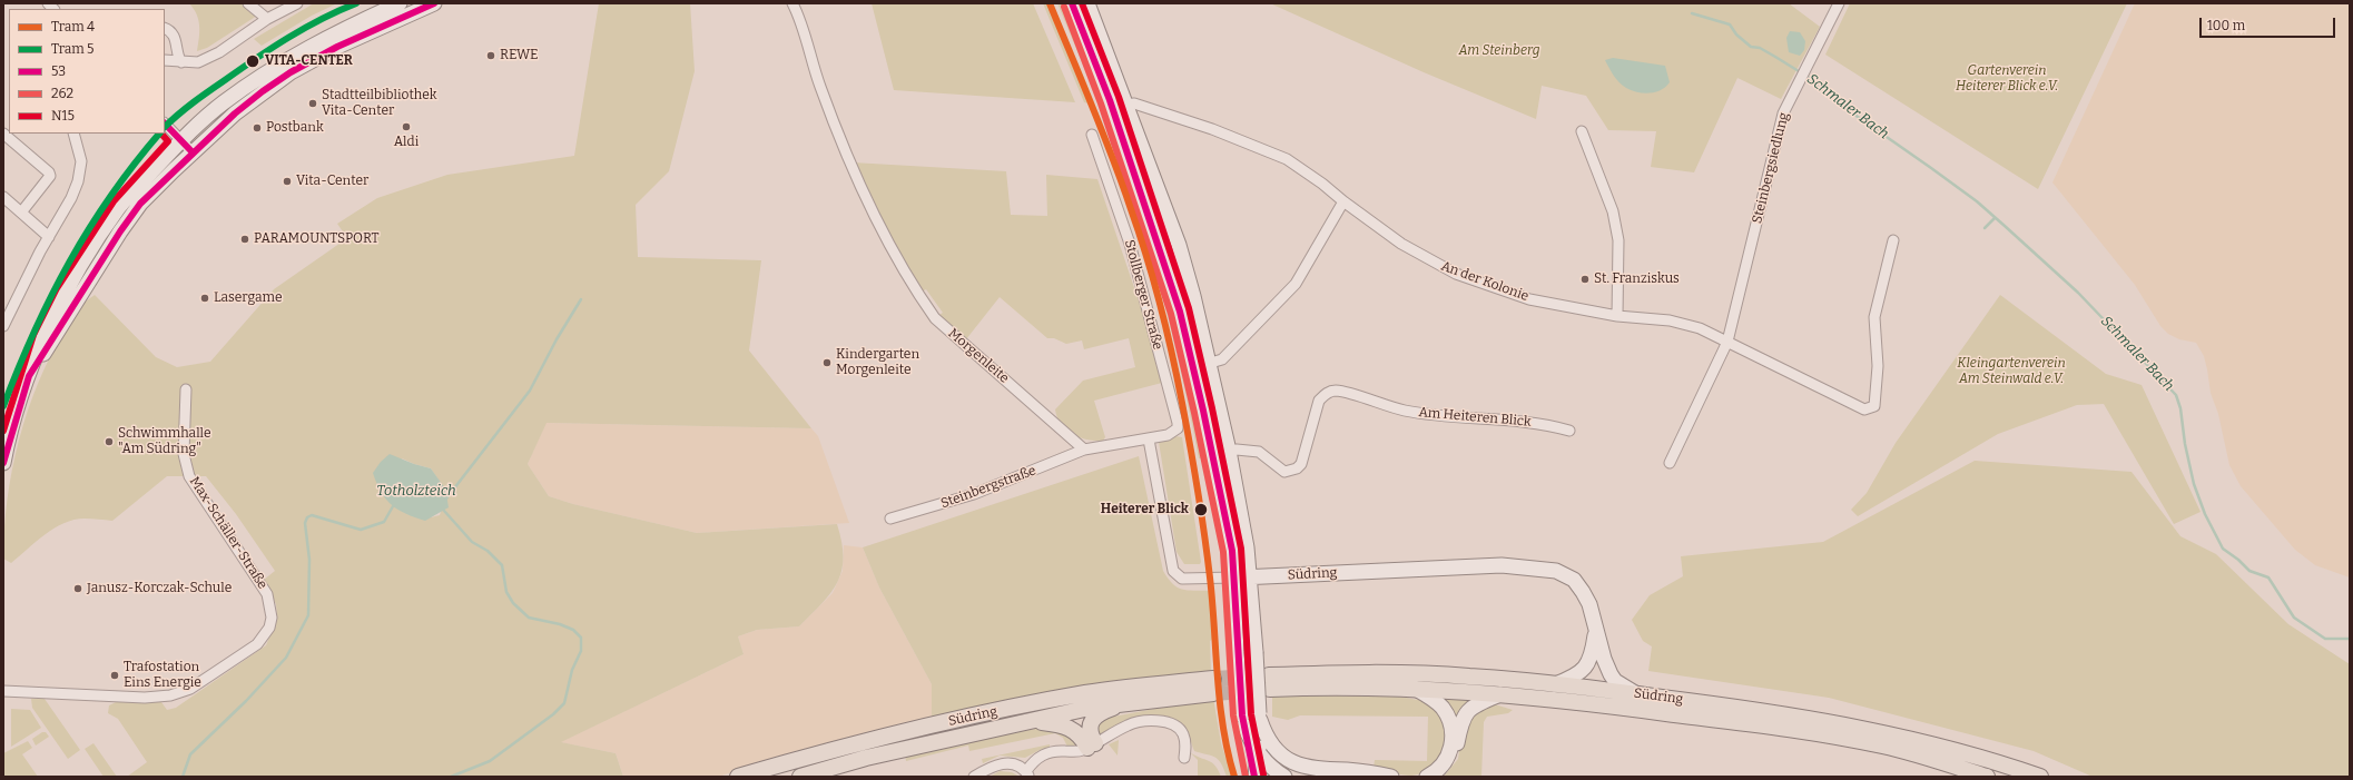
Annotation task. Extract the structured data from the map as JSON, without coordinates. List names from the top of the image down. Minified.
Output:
{"streets":{"main road":["Stollberger Straße","Südring"],"street":["Steinbergsiedlung","An der Kolonie","Morgenleite","Am Heiteren Blick","Steinbergstraße","Max-Schäller-Straße"]},"crossings":[["Stollberger Straße","Südring"],["Morgenleite","Steinbergstraße"]],"water":["Schmaler Bach","Totholzteich"],"parks":["Am Steinberg","Gartenverein Heiterer Blick e.V.","Kleingartenverein Am Steinwald e.V."],"places":["REWE","VITA-CENTER","Stadtteilbibliothek Vita-Center","Aldi","Postbank","Vita-Center","PARAMOUNTSPORT","St. Franziskus","Lasergame","Kindergarten Morgenleite","Schwimmhalle \"Am Südring\"","Heiterer Blick","Janusz-Korczak-Schule","Trafostation Eins Energie"],"lines":["tram line 4","tram line 5","transit line 53","transit line N15","transit line 262"],"legend":["Tram 4","Tram 5","53","262","N15"],"scale_bar":"100 m"}
